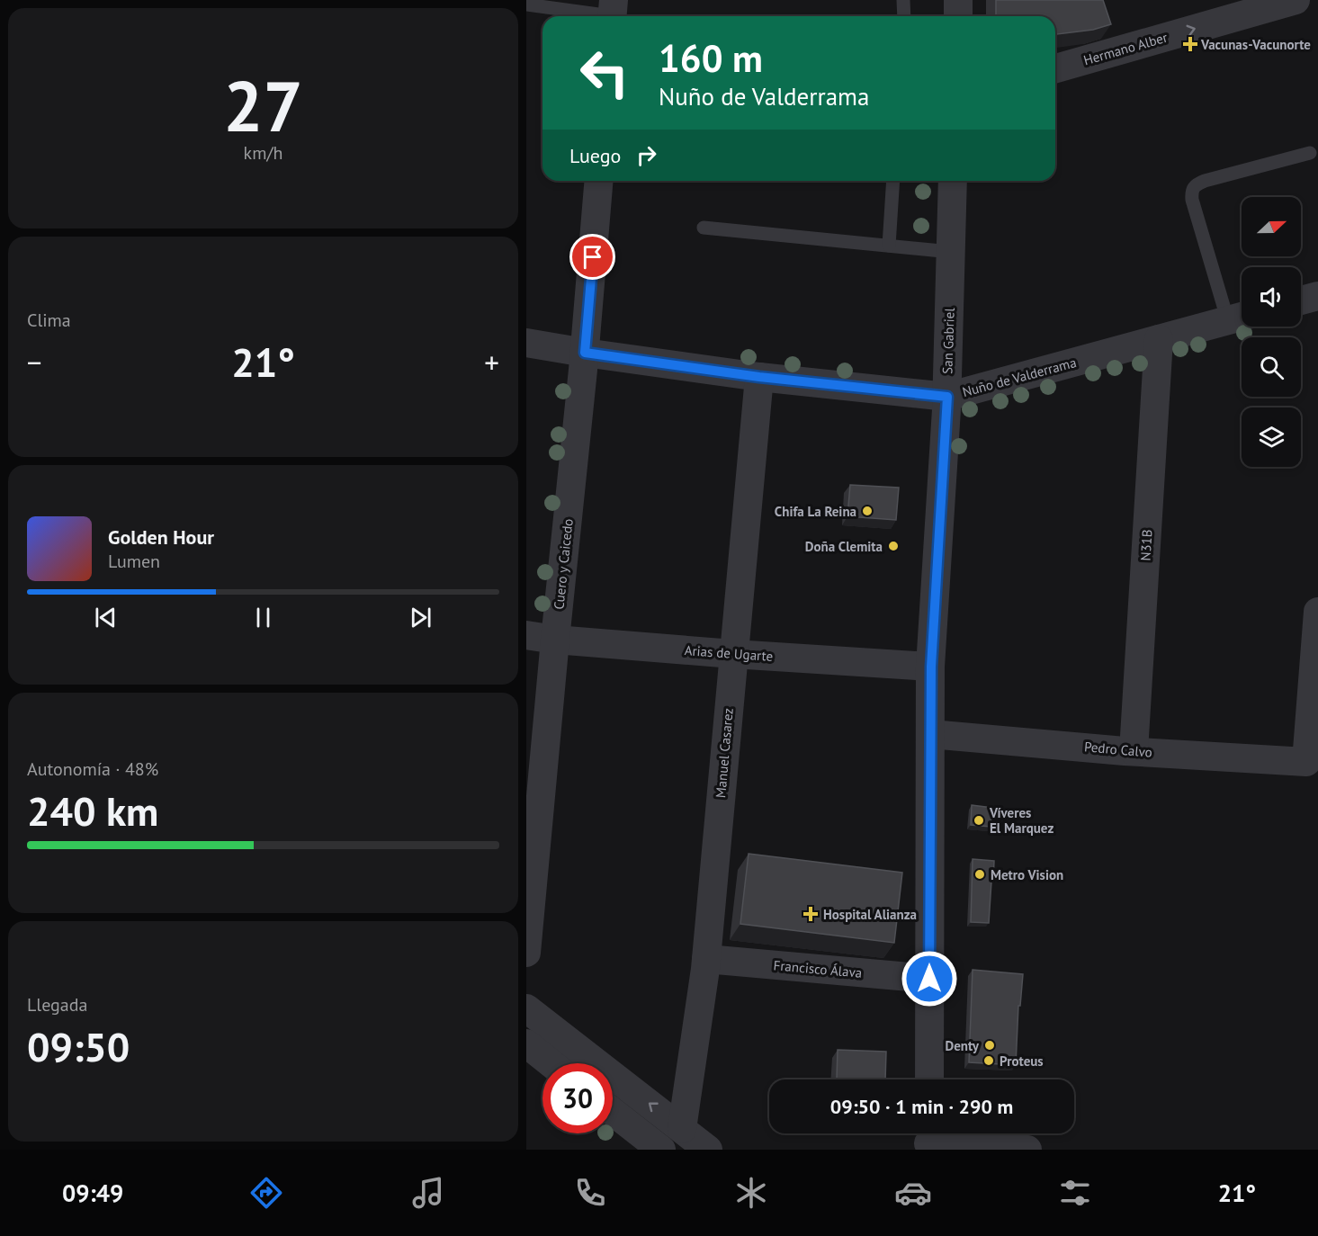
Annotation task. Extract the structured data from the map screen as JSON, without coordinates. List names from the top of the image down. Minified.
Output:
{"streets":{"street":["Hermano Alber","San Gabriel","Nuño de Valderrama","N31B","Cuero y Caicedo","Arias de Ugarte","Pedro Calvo","Manuel Casarez","Francisco Álava"]},"crossings":[["San Gabriel","Nuño de Valderrama"],["San Gabriel","Arias de Ugarte"],["San Gabriel","Pedro Calvo"],["San Gabriel","Francisco Álava"],["Nuño de Valderrama","N31B"],["Nuño de Valderrama","Cuero y Caicedo"],["Nuño de Valderrama","Manuel Casarez"],["N31B","Pedro Calvo"],["Cuero y Caicedo","Arias de Ugarte"],["Arias de Ugarte","Manuel Casarez"],["Manuel Casarez","Francisco Álava"]],"one_way":["Hermano Alber"],"places":{"health":["Vacunas-Vacunorte","Hospital Alianza"],"other":["Chifa La Reina","Doña Clemita","Víveres El Marquez","Metro Vision","Denty","Proteus"]},"north":"right","page":{"tile":[["27","km/h"],"Clima",["Autonomía · 48%","240 km"],["Llegada","09:50"]],"turn":["160 m","Nuño de Valderrama"],"then":"Luego","heat":["−","21°","+"],"song":["Golden Hour","Lumen"],"limit":"30","trip":"09:50 · 1 min · 290 m","tabs":["09:49","21°"]}}
